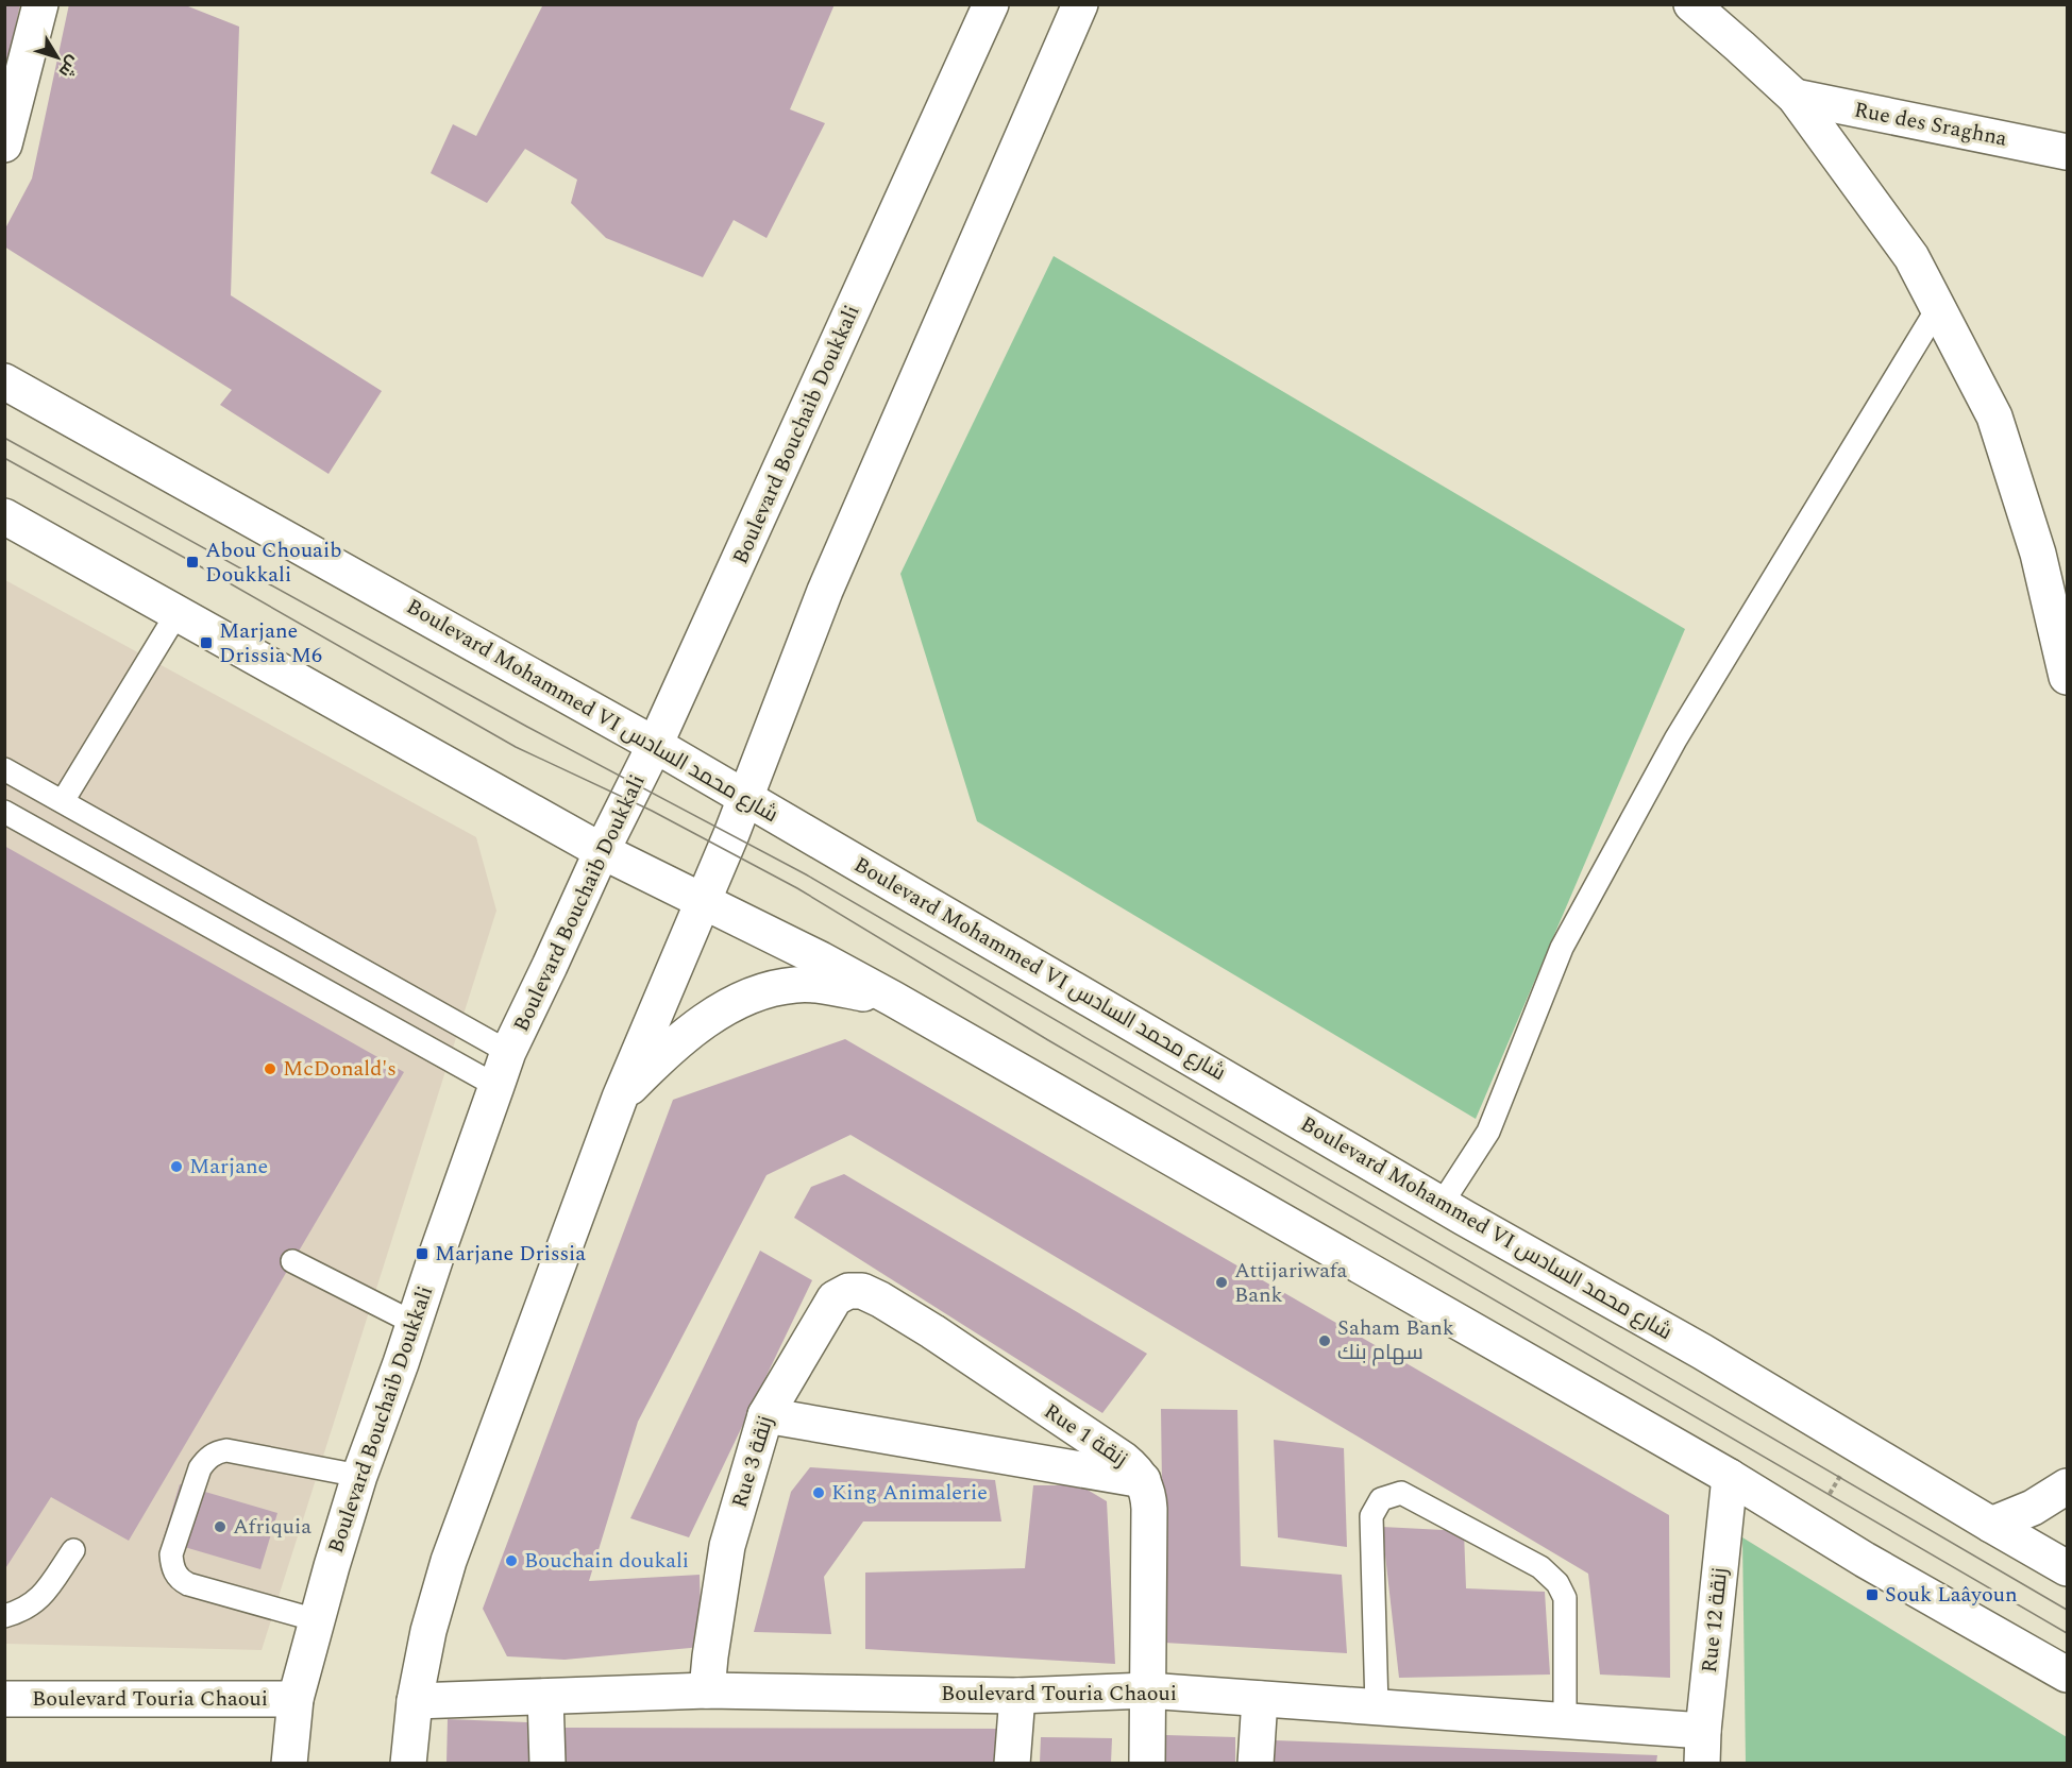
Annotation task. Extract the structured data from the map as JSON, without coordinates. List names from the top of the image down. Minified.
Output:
{"streets":{"main road":["Rue des Sraghna","Boulevard Bouchaib Doukkali","Boulevard Mohammed VI شارع محمد السادس","Rue 1 زنقة","Rue 3 زنقة","Rue 12 زنقة","Boulevard Touria Chaoui"]},"crossings":[["Boulevard Bouchaib Doukkali","Boulevard Mohammed VI شارع محمد السادس"],["Boulevard Bouchaib Doukkali","Boulevard Touria Chaoui"],["Rue 1 زنقة","Rue 3 زنقة"],["Rue 1 زنقة","Boulevard Touria Chaoui"],["Rue 3 زنقة","Boulevard Touria Chaoui"],["Rue 12 زنقة","Boulevard Touria Chaoui"]],"places":{"transit":["Abou Chouaib Doukkali","Marjane Drissia M6","Marjane Drissia","Souk Laâyoun"],"other":["McDonald's","Marjane","Attijariwafa Bank","Saham Bank سهام بنك","King Animalerie","Afriquia","Bouchain doukali"]},"north":"bottom right"}
